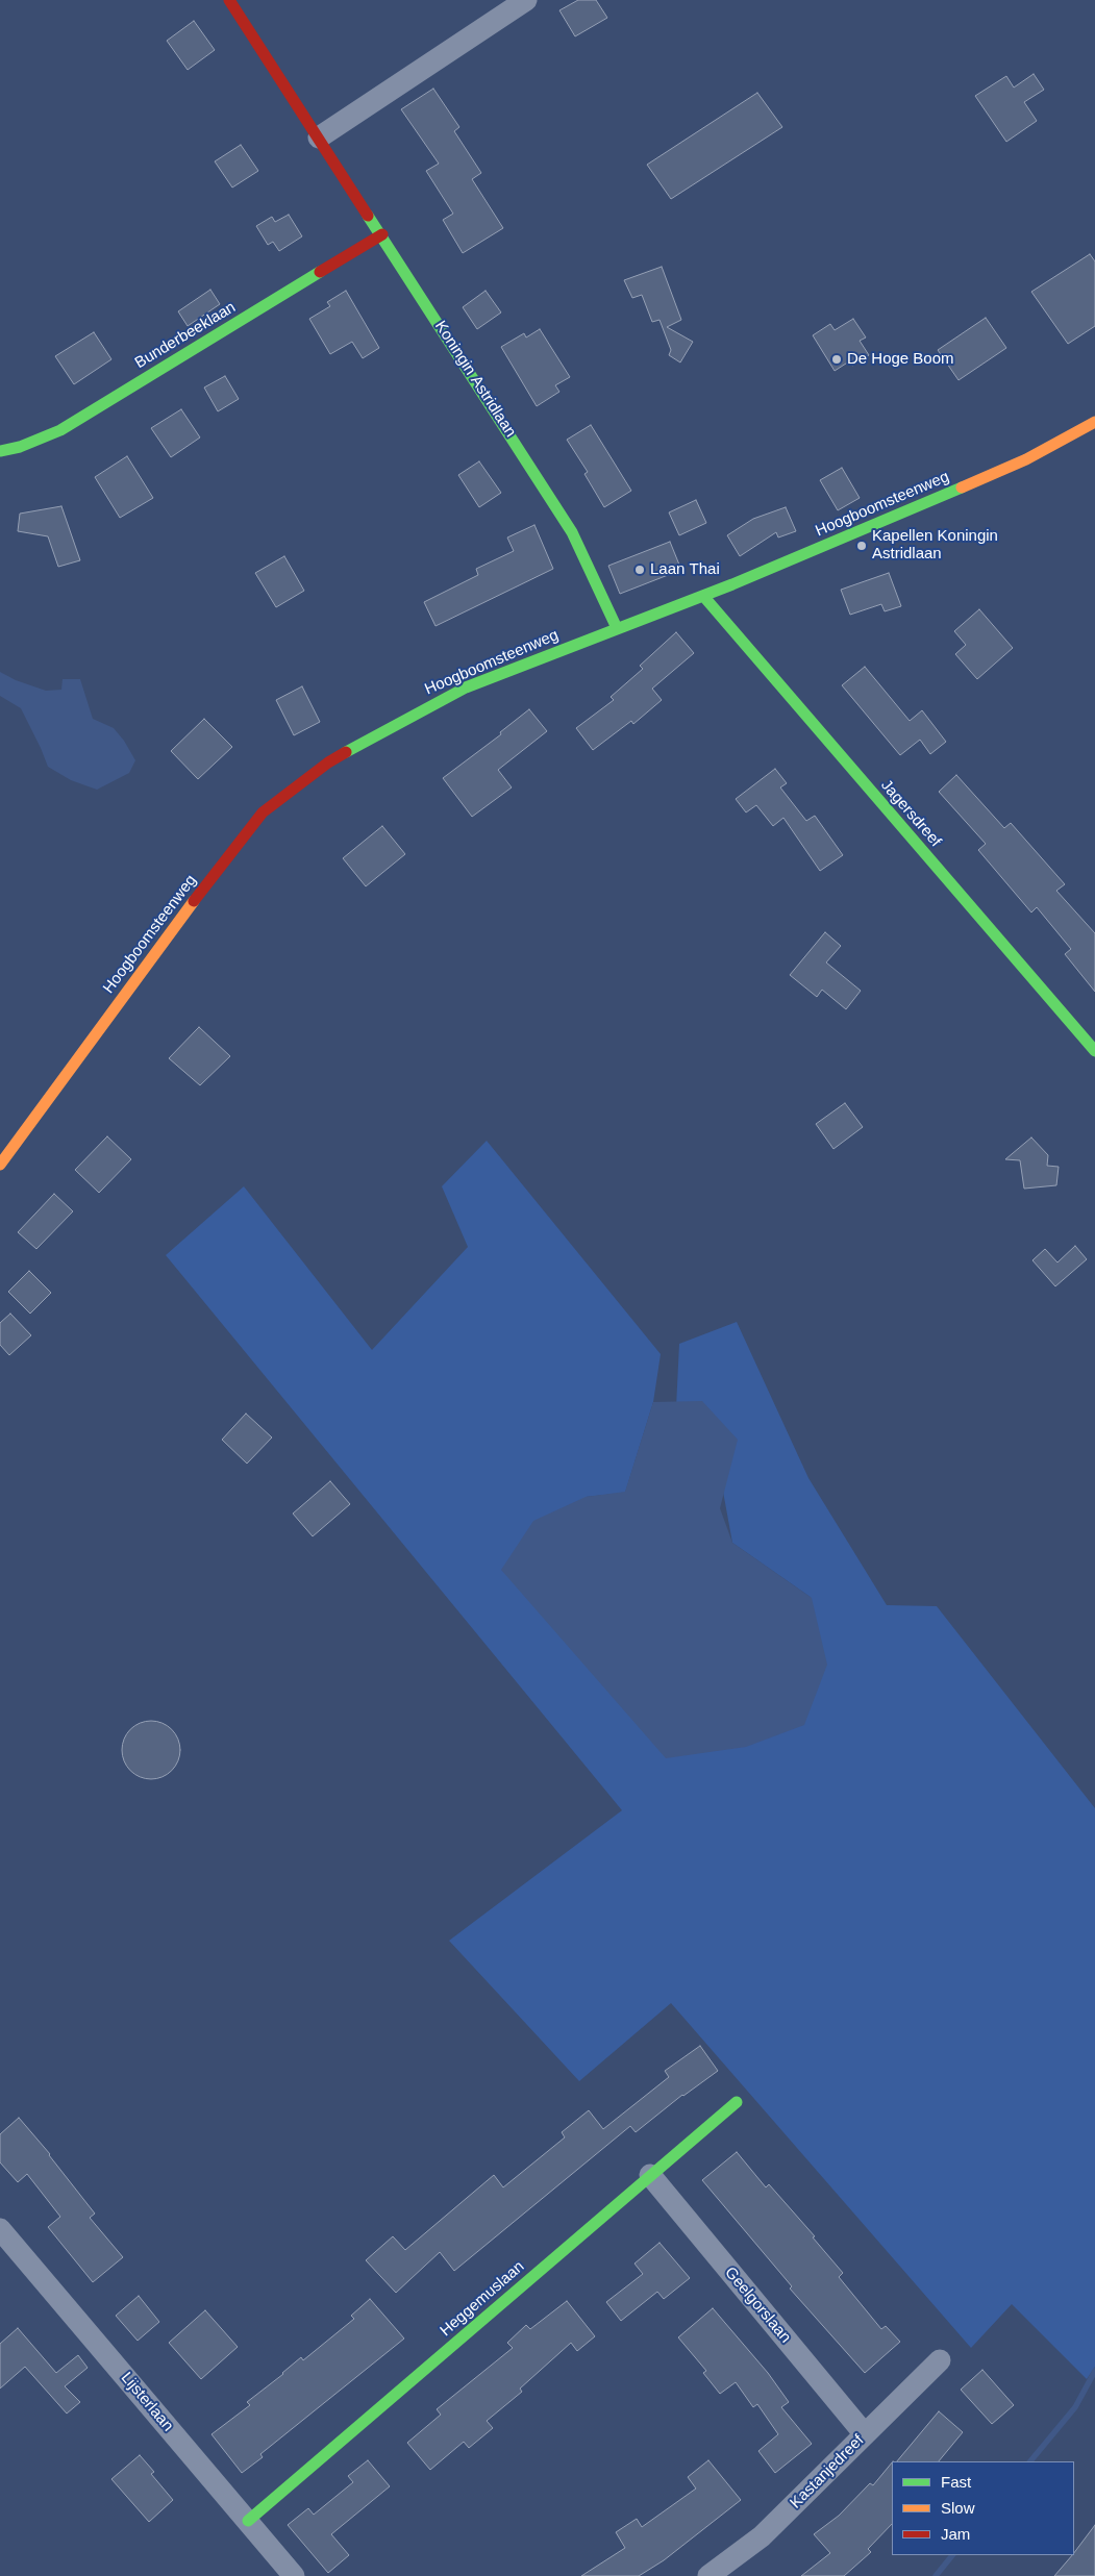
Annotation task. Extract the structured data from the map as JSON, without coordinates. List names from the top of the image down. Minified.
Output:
{"streets":{"street":["Bunderbeeklaan","Koningin Astridlaan","Hoogboomsteenweg","Jagersdreef","Heggemuslaan","Geelgorslaan","Lijsterlaan","Kastanjedreef"]},"crossings":[["Bunderbeeklaan","Koningin Astridlaan"],["Koningin Astridlaan","Hoogboomsteenweg"],["Hoogboomsteenweg","Jagersdreef"],["Heggemuslaan","Geelgorslaan"],["Heggemuslaan","Lijsterlaan"],["Geelgorslaan","Kastanjedreef"]],"places":["De Hoge Boom","Kapellen Koningin Astridlaan","Laan Thai"],"legend":["Fast","Slow","Jam"]}
